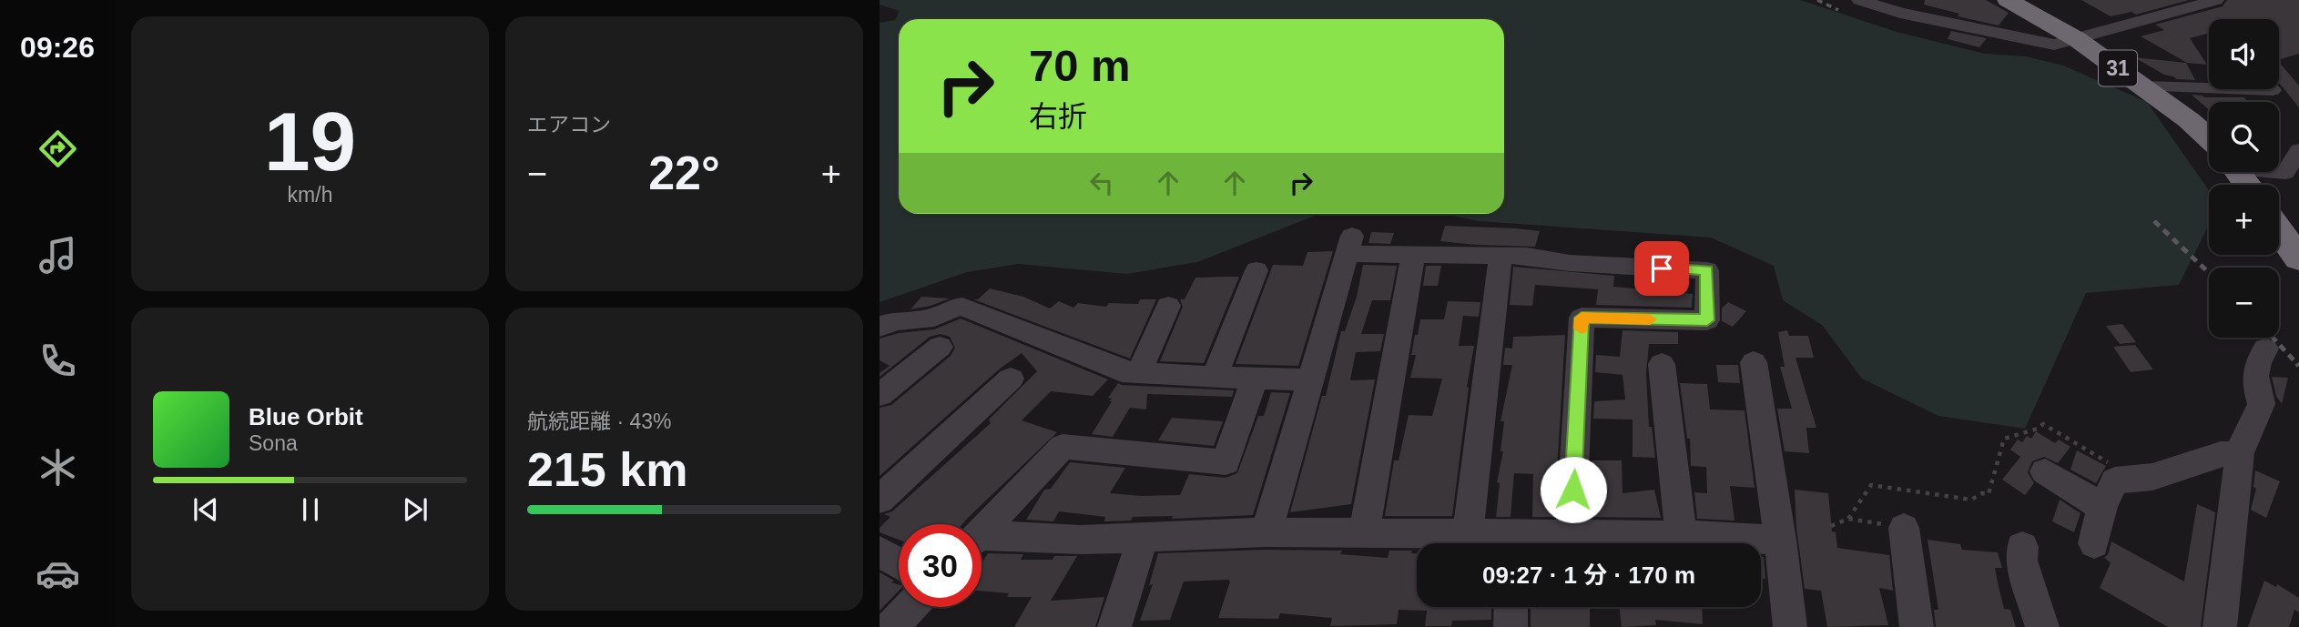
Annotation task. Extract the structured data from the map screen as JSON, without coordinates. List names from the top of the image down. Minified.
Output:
{"streets":{"highway":["31"]},"page":{"tabs":"09:26","tile":[["19","km/h"],"エアコン",["航続距離 · 43%","215 km"]],"map_buttons":["+","−"],"turn":["70 m","右折"],"heat":["−","22°","+"],"song":["Blue Orbit","Sona"],"limit":"30","trip":"09:27 · 1 分 · 170 m"}}
